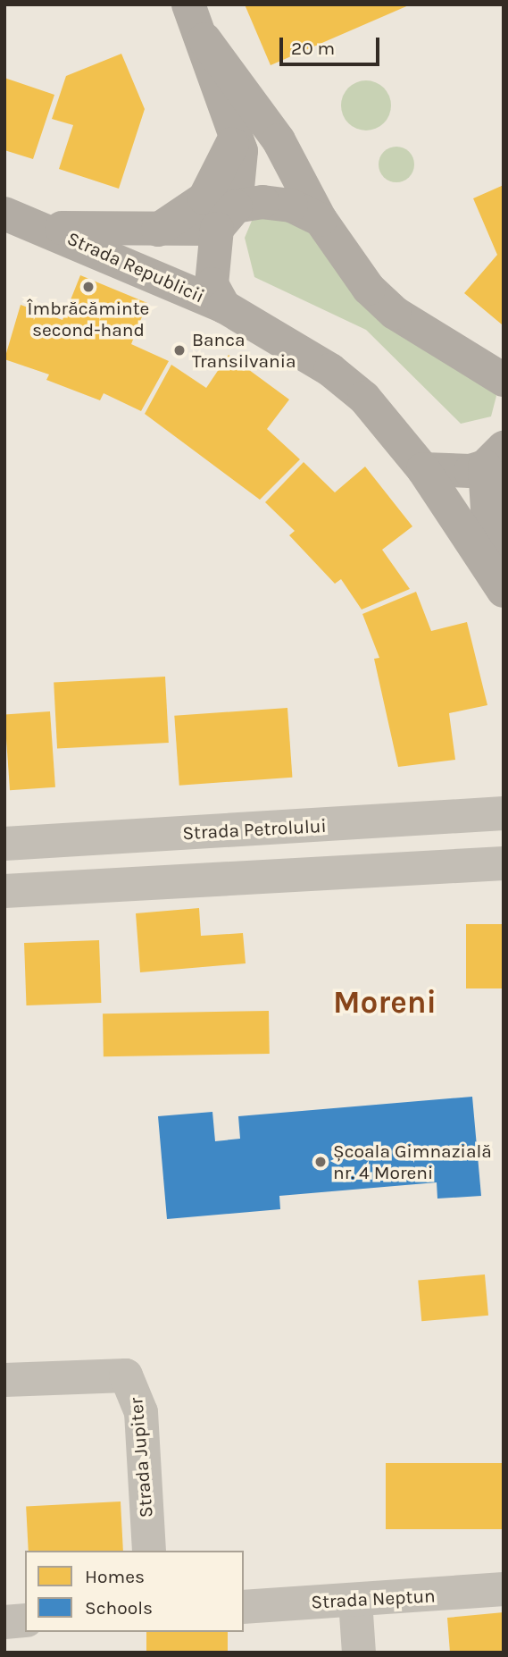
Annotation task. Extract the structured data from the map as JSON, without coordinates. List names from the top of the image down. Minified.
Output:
{"streets":{"main road":["Strada Republicii"],"street":["Strada Petrolului","Strada Jupiter","Strada Neptun"]},"districts":["Moreni"],"places":["Îmbrăcăminte second-hand","Banca Transilvania","Școala Gimnazială nr. 4 Moreni"],"legend":["Homes","Schools"],"scale_bar":"20 m"}
